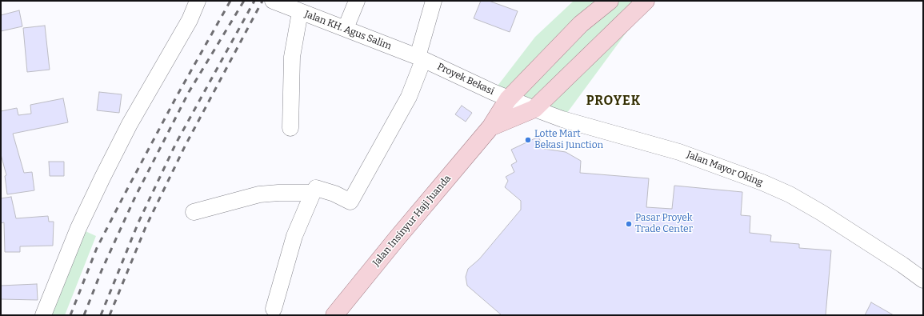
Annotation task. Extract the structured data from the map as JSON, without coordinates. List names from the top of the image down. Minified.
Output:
{"streets":{"main road":["Jalan Insinyur Haji Juanda"],"street":["Jalan KH. Agus Salim","Proyek Bekasi","Jalan Mayor Oking"]},"crossings":[["Jalan KH. Agus Salim","Proyek Bekasi"],["Proyek Bekasi","Jalan Mayor Oking"],["Proyek Bekasi","Jalan Insinyur Haji Juanda"],["Jalan Mayor Oking","Jalan Insinyur Haji Juanda"]],"districts":["PROYEK"],"places":["Lotte Mart Bekasi Junction","Pasar Proyek Trade Center"]}
